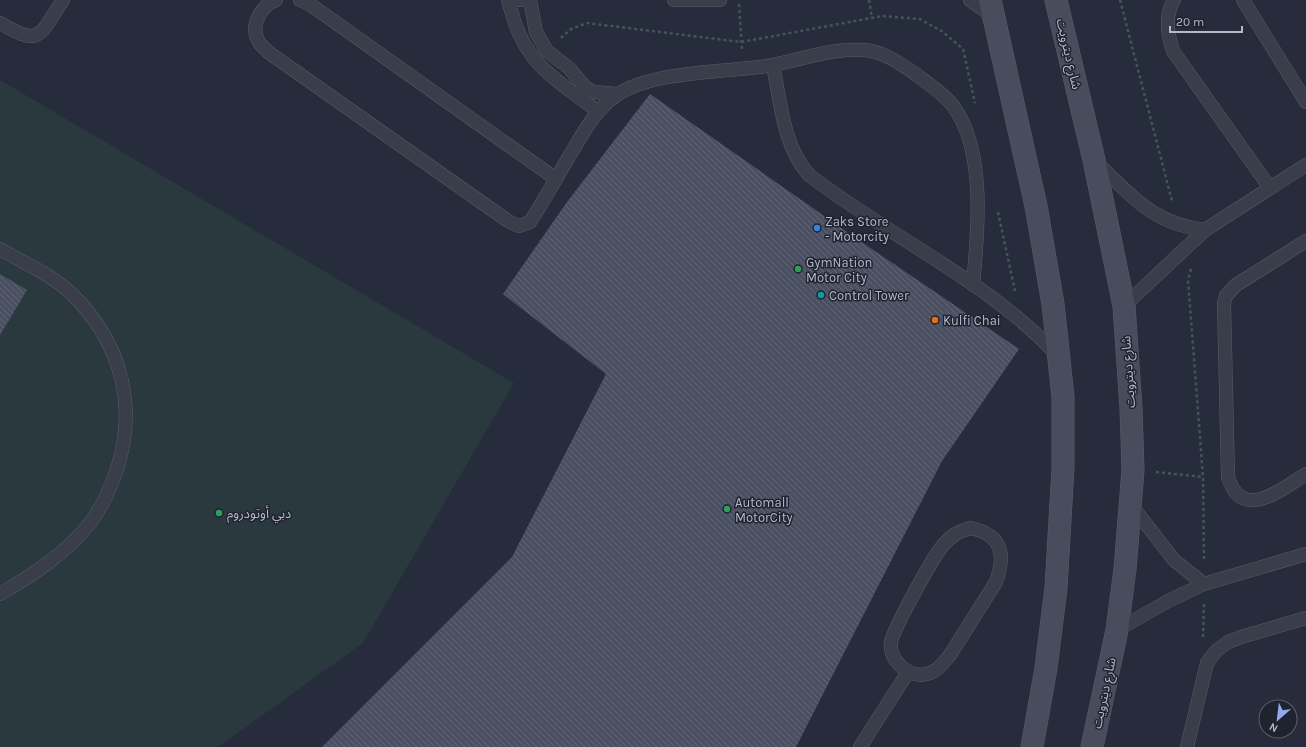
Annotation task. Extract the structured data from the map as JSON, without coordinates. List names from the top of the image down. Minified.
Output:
{"streets":{"street":["شارع ديترويت"]},"places":["Zaks Store - Motorcity","GymNation Motor City","Control Tower","Kulfi Chai","Automall MotorCity","دبي أوتودروم"],"scale_bar":"20 m","north":"bottom left"}
